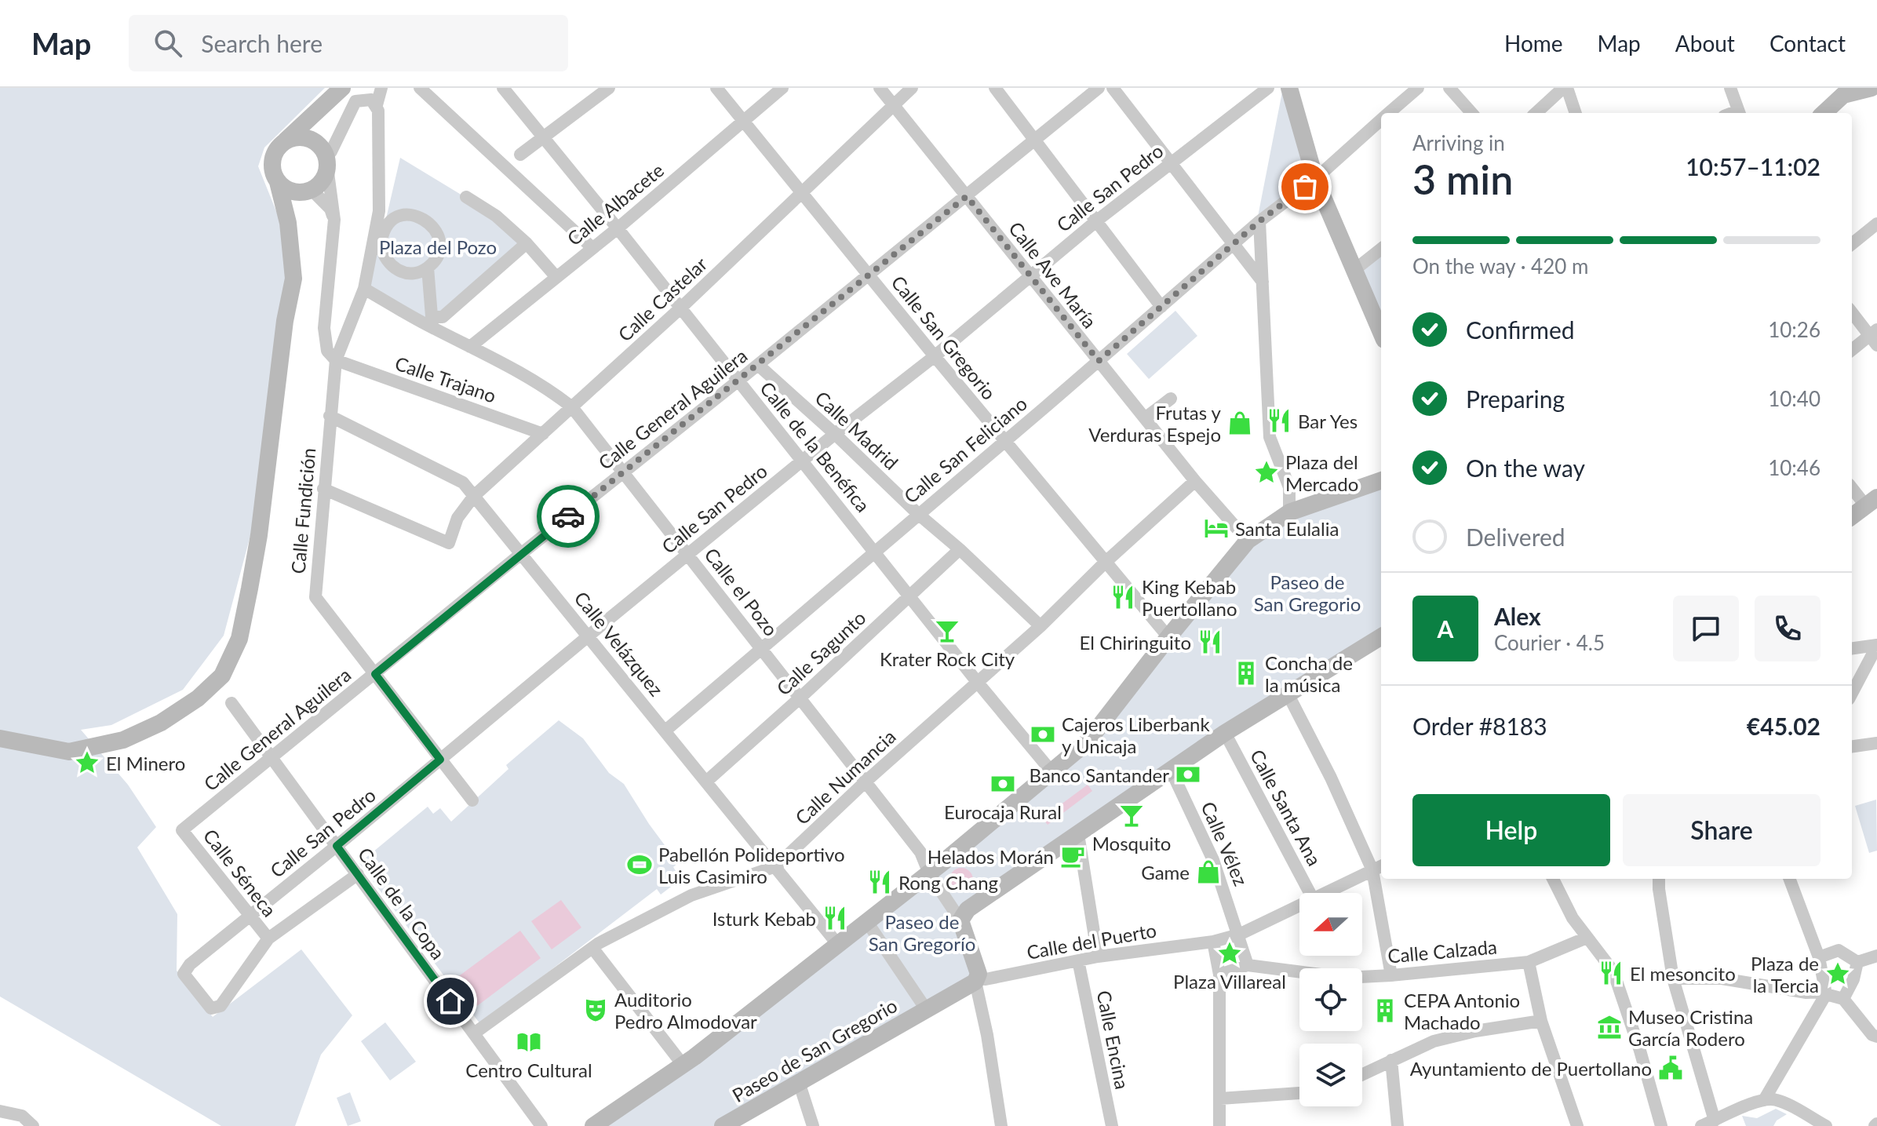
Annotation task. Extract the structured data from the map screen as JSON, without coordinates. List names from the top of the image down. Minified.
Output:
{"streets":{"main road":["Paseo de San Gregorio"],"street":["Calle San Pedro","Calle Albacete","Calle Ave María","Calle Castelar","Calle San Gregorio","Calle Trajano","Calle General Aguilera","Calle Madrid","Calle de la Benéfica","Calle San Feliciano","Calle Fundición","Calle el Pozo","Calle Velázquez","Calle Sagunto","Calle Numancia","Calle Santa Ana","Calle Vélez","Calle Séneca","Calle de la Copa","Calle del Puerto","Calle Calzada","Calle Encina"]},"crossings":[["Calle San Pedro","Calle Ave María"],["Calle San Pedro","Calle San Gregorio"],["Calle San Pedro","Calle Madrid"],["Calle San Pedro","Calle de la Benéfica"],["Calle San Pedro","Calle Fundición"],["Calle San Pedro","Calle el Pozo"],["Calle San Pedro","Calle Velázquez"],["Calle San Pedro","Calle Séneca"],["Calle San Pedro","Calle de la Copa"],["Calle Albacete","Calle San Gregorio"],["Calle Albacete","Calle de la Benéfica"],["Calle Albacete","Calle el Pozo"],["Calle Ave María","Calle Castelar"],["Calle Ave María","Calle General Aguilera"],["Calle Ave María","Calle San Feliciano"],["Calle Ave María","Calle Numancia"],["Calle Castelar","Calle San Gregorio"],["Calle Castelar","Calle Trajano"],["Calle Castelar","Calle de la Benéfica"],["Calle Castelar","Calle Fundición"],["Calle Castelar","Calle el Pozo"],["Calle Castelar","Calle Velázquez"],["Calle San Gregorio","Calle General Aguilera"],["Calle San Gregorio","Calle San Feliciano"],["Calle San Gregorio","Calle Numancia"],["Calle Trajano","Calle Fundición"],["Calle General Aguilera","Calle Madrid"],["Calle General Aguilera","Calle de la Benéfica"],["Calle General Aguilera","Calle Fundición"],["Calle General Aguilera","Calle el Pozo"],["Calle General Aguilera","Calle Velázquez"],["Calle General Aguilera","Calle Séneca"],["Calle General Aguilera","Calle de la Copa"],["Calle Madrid","Calle San Feliciano"],["Calle Madrid","Calle Sagunto"],["Calle Madrid","Calle Numancia"],["Calle de la Benéfica","Calle San Feliciano"],["Calle de la Benéfica","Calle Sagunto"],["Calle de la Benéfica","Calle Numancia"],["Calle San Feliciano","Calle el Pozo"],["Calle San Feliciano","Calle Velázquez"],["Calle Fundición","Calle el Pozo"],["Calle Fundición","Calle Velázquez"],["Calle el Pozo","Calle Sagunto"],["Calle el Pozo","Calle Numancia"],["Calle Velázquez","Calle Sagunto"],["Calle Velázquez","Calle Numancia"],["Calle Numancia","Calle de la Copa"],["Calle del Puerto","Calle Encina"],["Calle del Puerto","Paseo de San Gregorio"]],"parks":["Plaza del Pozo","Paseo de San Gregorio","Paseo de San Gregorío"],"places":{"restaurant":["Bar Yes","King Kebab Puertollano","El Chiringuito","Rong Chang","Isturk Kebab","El mesoncito"],"shop":["Frutas y Verduras Espejo","Game"],"place":["Plaza del Mercado","El Minero","Plaza Villareal","Plaza de la Tercia"],"hotel":["Santa Eulalia"],"bar":["Krater Rock City","Mosquito"],"building":["Concha de la música","CEPA Antonio Machado"],"bank":["Cajeros Liberbank y Unicaja","Banco Santander","Eurocaja Rural"],"cafe":["Helados Morán"],"sports":["Pabellón Polideportivo Luis Casimiro"],"theatre":["Auditorio Pedro Almodovar"],"museum":["Museo Cristina García Rodero"],"library":["Centro Cultural"],"public building":["Ayuntamiento de Puertollano"]},"north":"left","page":{"header":"Map","search":"Search here","nav":["Home","Map","About","Contact"],"heading":["3 min","Arriving in","10:57–11:02"],"panel":["Alex","Courier · 4.5","Order #8183","€45.02"],"bar":"On the way · 420 m","list":[["Confirmed","10:26"],["Preparing","10:40"],["On the way","10:46"],"Delivered"],"round":"A","buttons":["Help","Share"]}}
